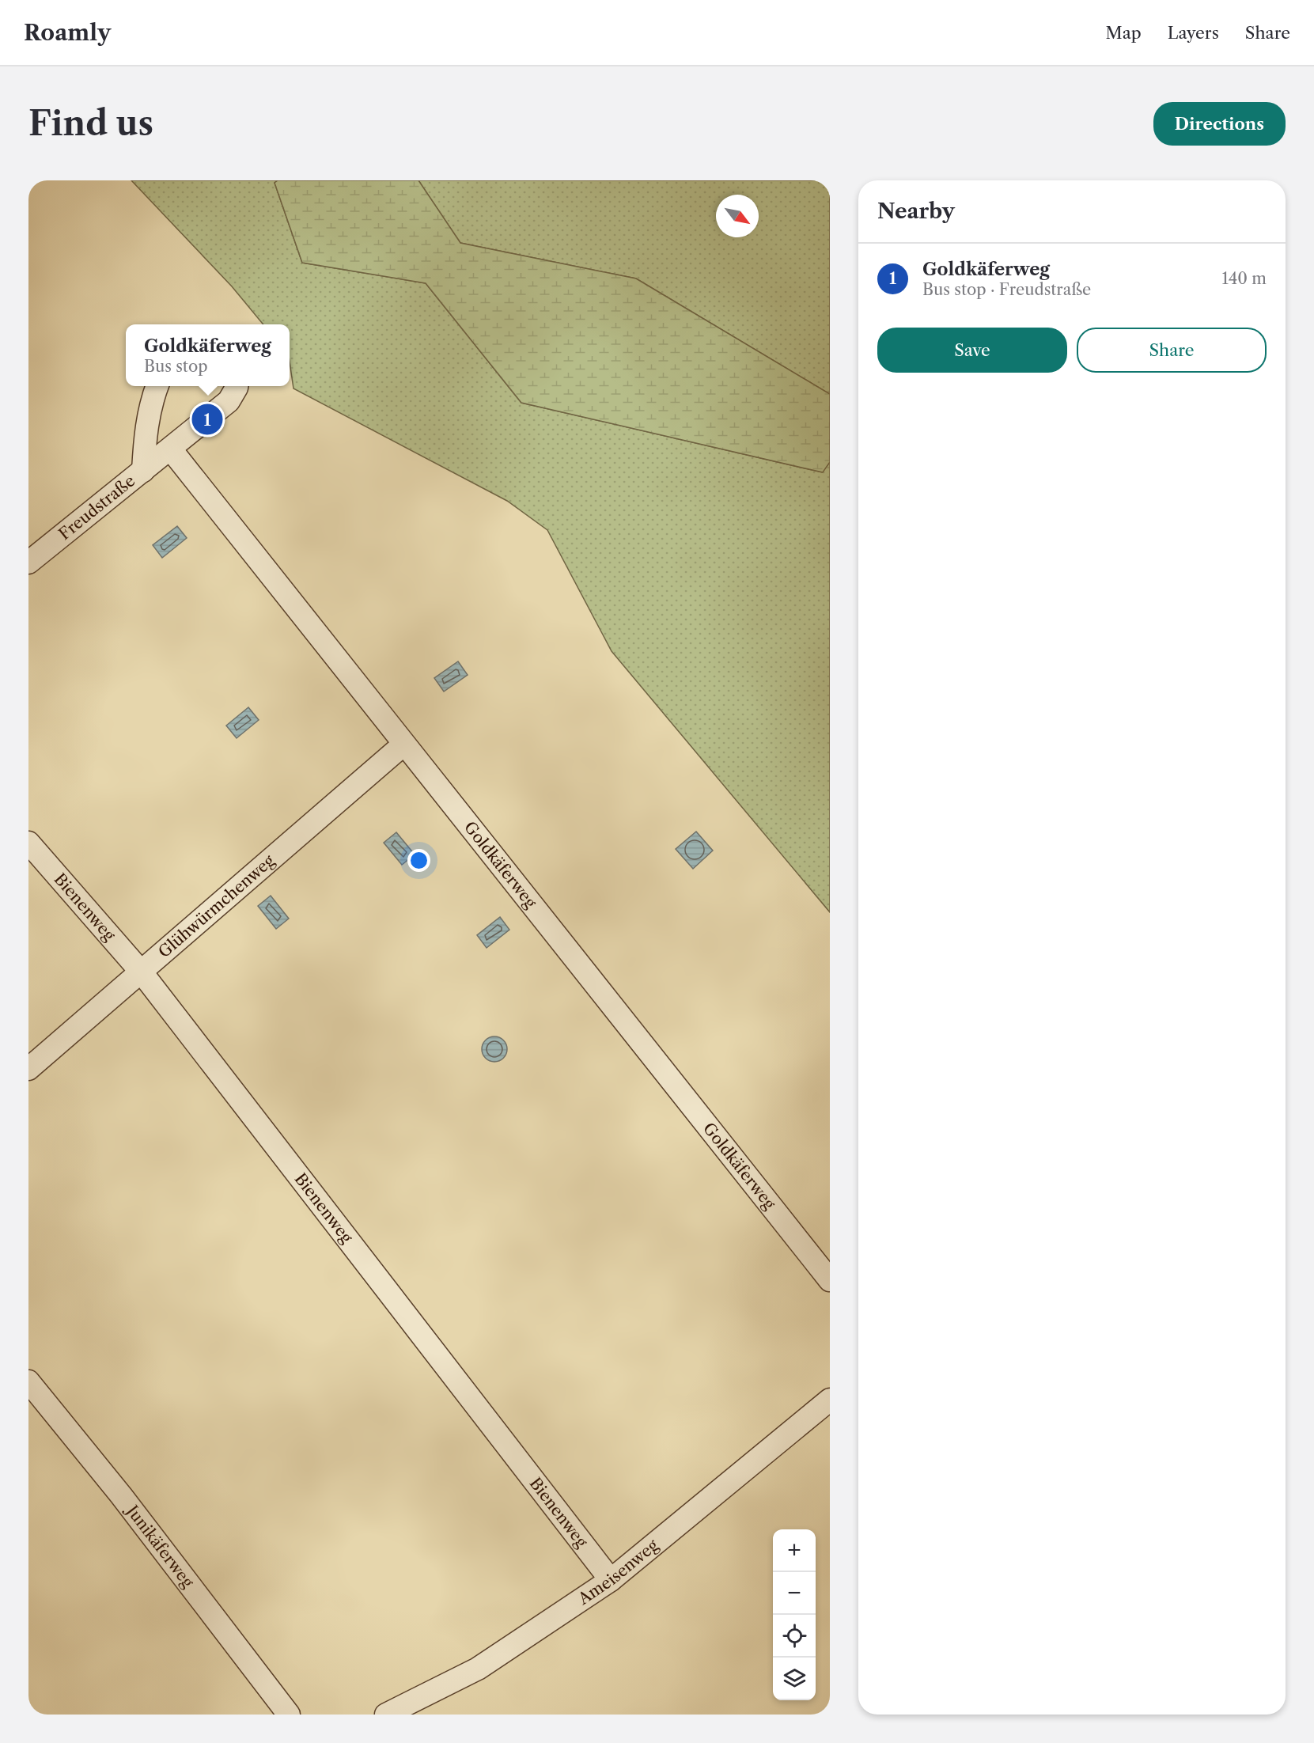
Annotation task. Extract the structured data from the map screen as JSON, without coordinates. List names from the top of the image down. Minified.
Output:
{"streets":{"street":["Freudstraße","Goldkäferweg","Bienenweg","Glühwürmchenweg","Junikäferweg","Ameisenweg"]},"crossings":[["Freudstraße","Goldkäferweg"],["Goldkäferweg","Glühwürmchenweg"],["Bienenweg","Glühwürmchenweg"],["Bienenweg","Ameisenweg"]],"north":"bottom right","page":{"header":"Roamly","nav":["Map","Layers","Share"],"buttons":["Directions",["Save","Share"]],"title":"Find us","heading":"Nearby","list":[{"mark":"1","name":"Goldkäferweg","note":"Bus stop · Freudstraße","value":"140 m"}],"popup":["Goldkäferweg","Bus stop"],"pins":"1","map_buttons":["+","−"]}}
